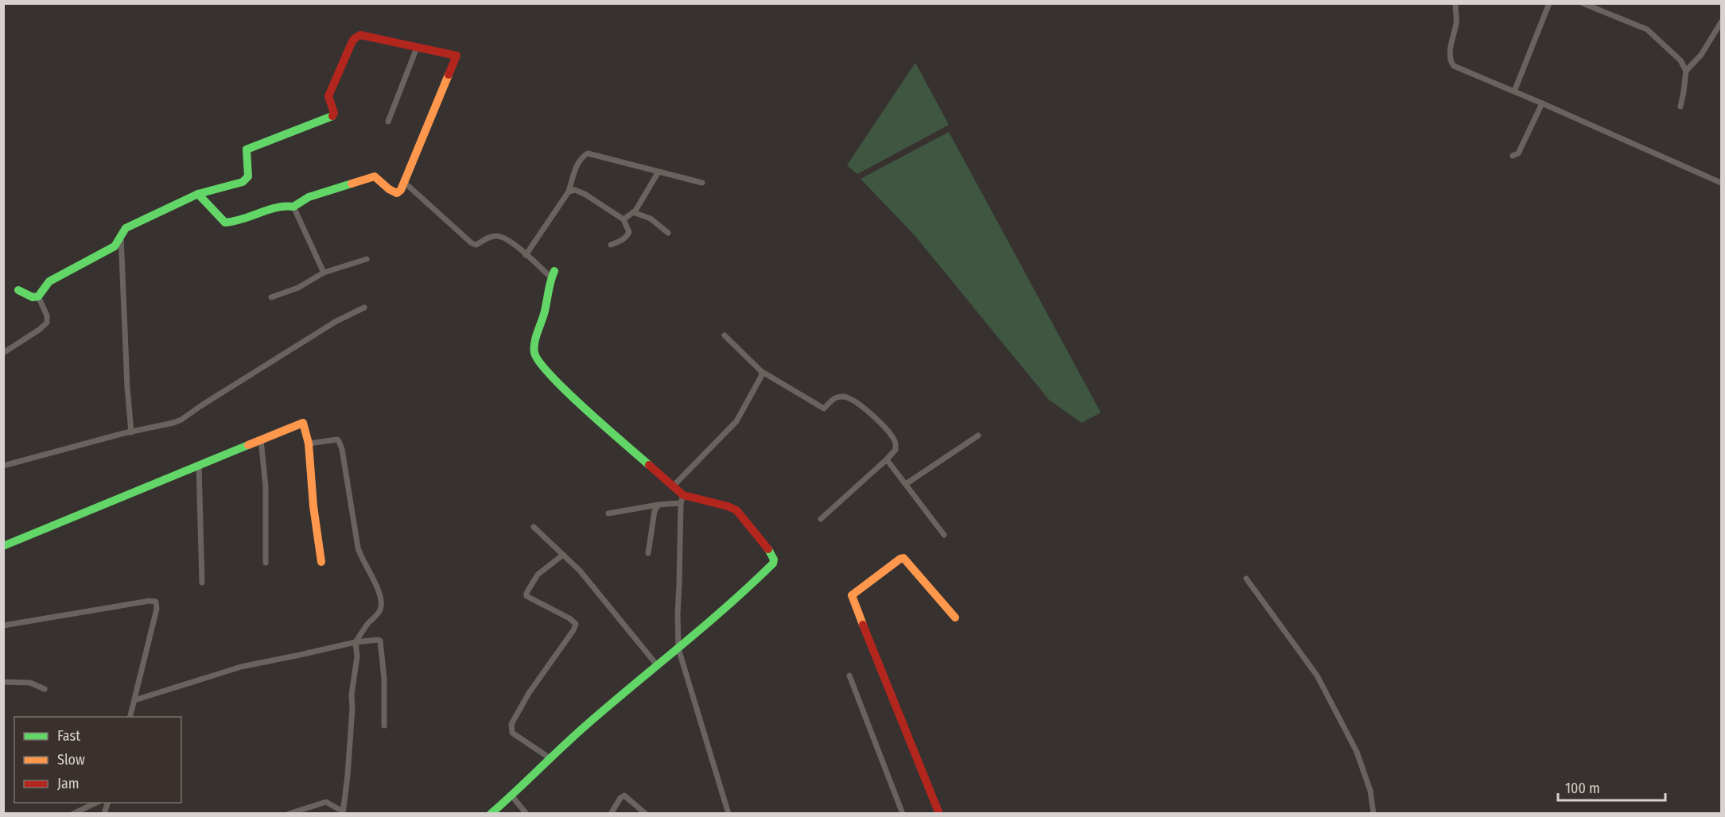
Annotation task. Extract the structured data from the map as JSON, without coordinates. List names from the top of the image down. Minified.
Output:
{"legend":["Fast","Slow","Jam"],"scale_bar":"100 m"}
